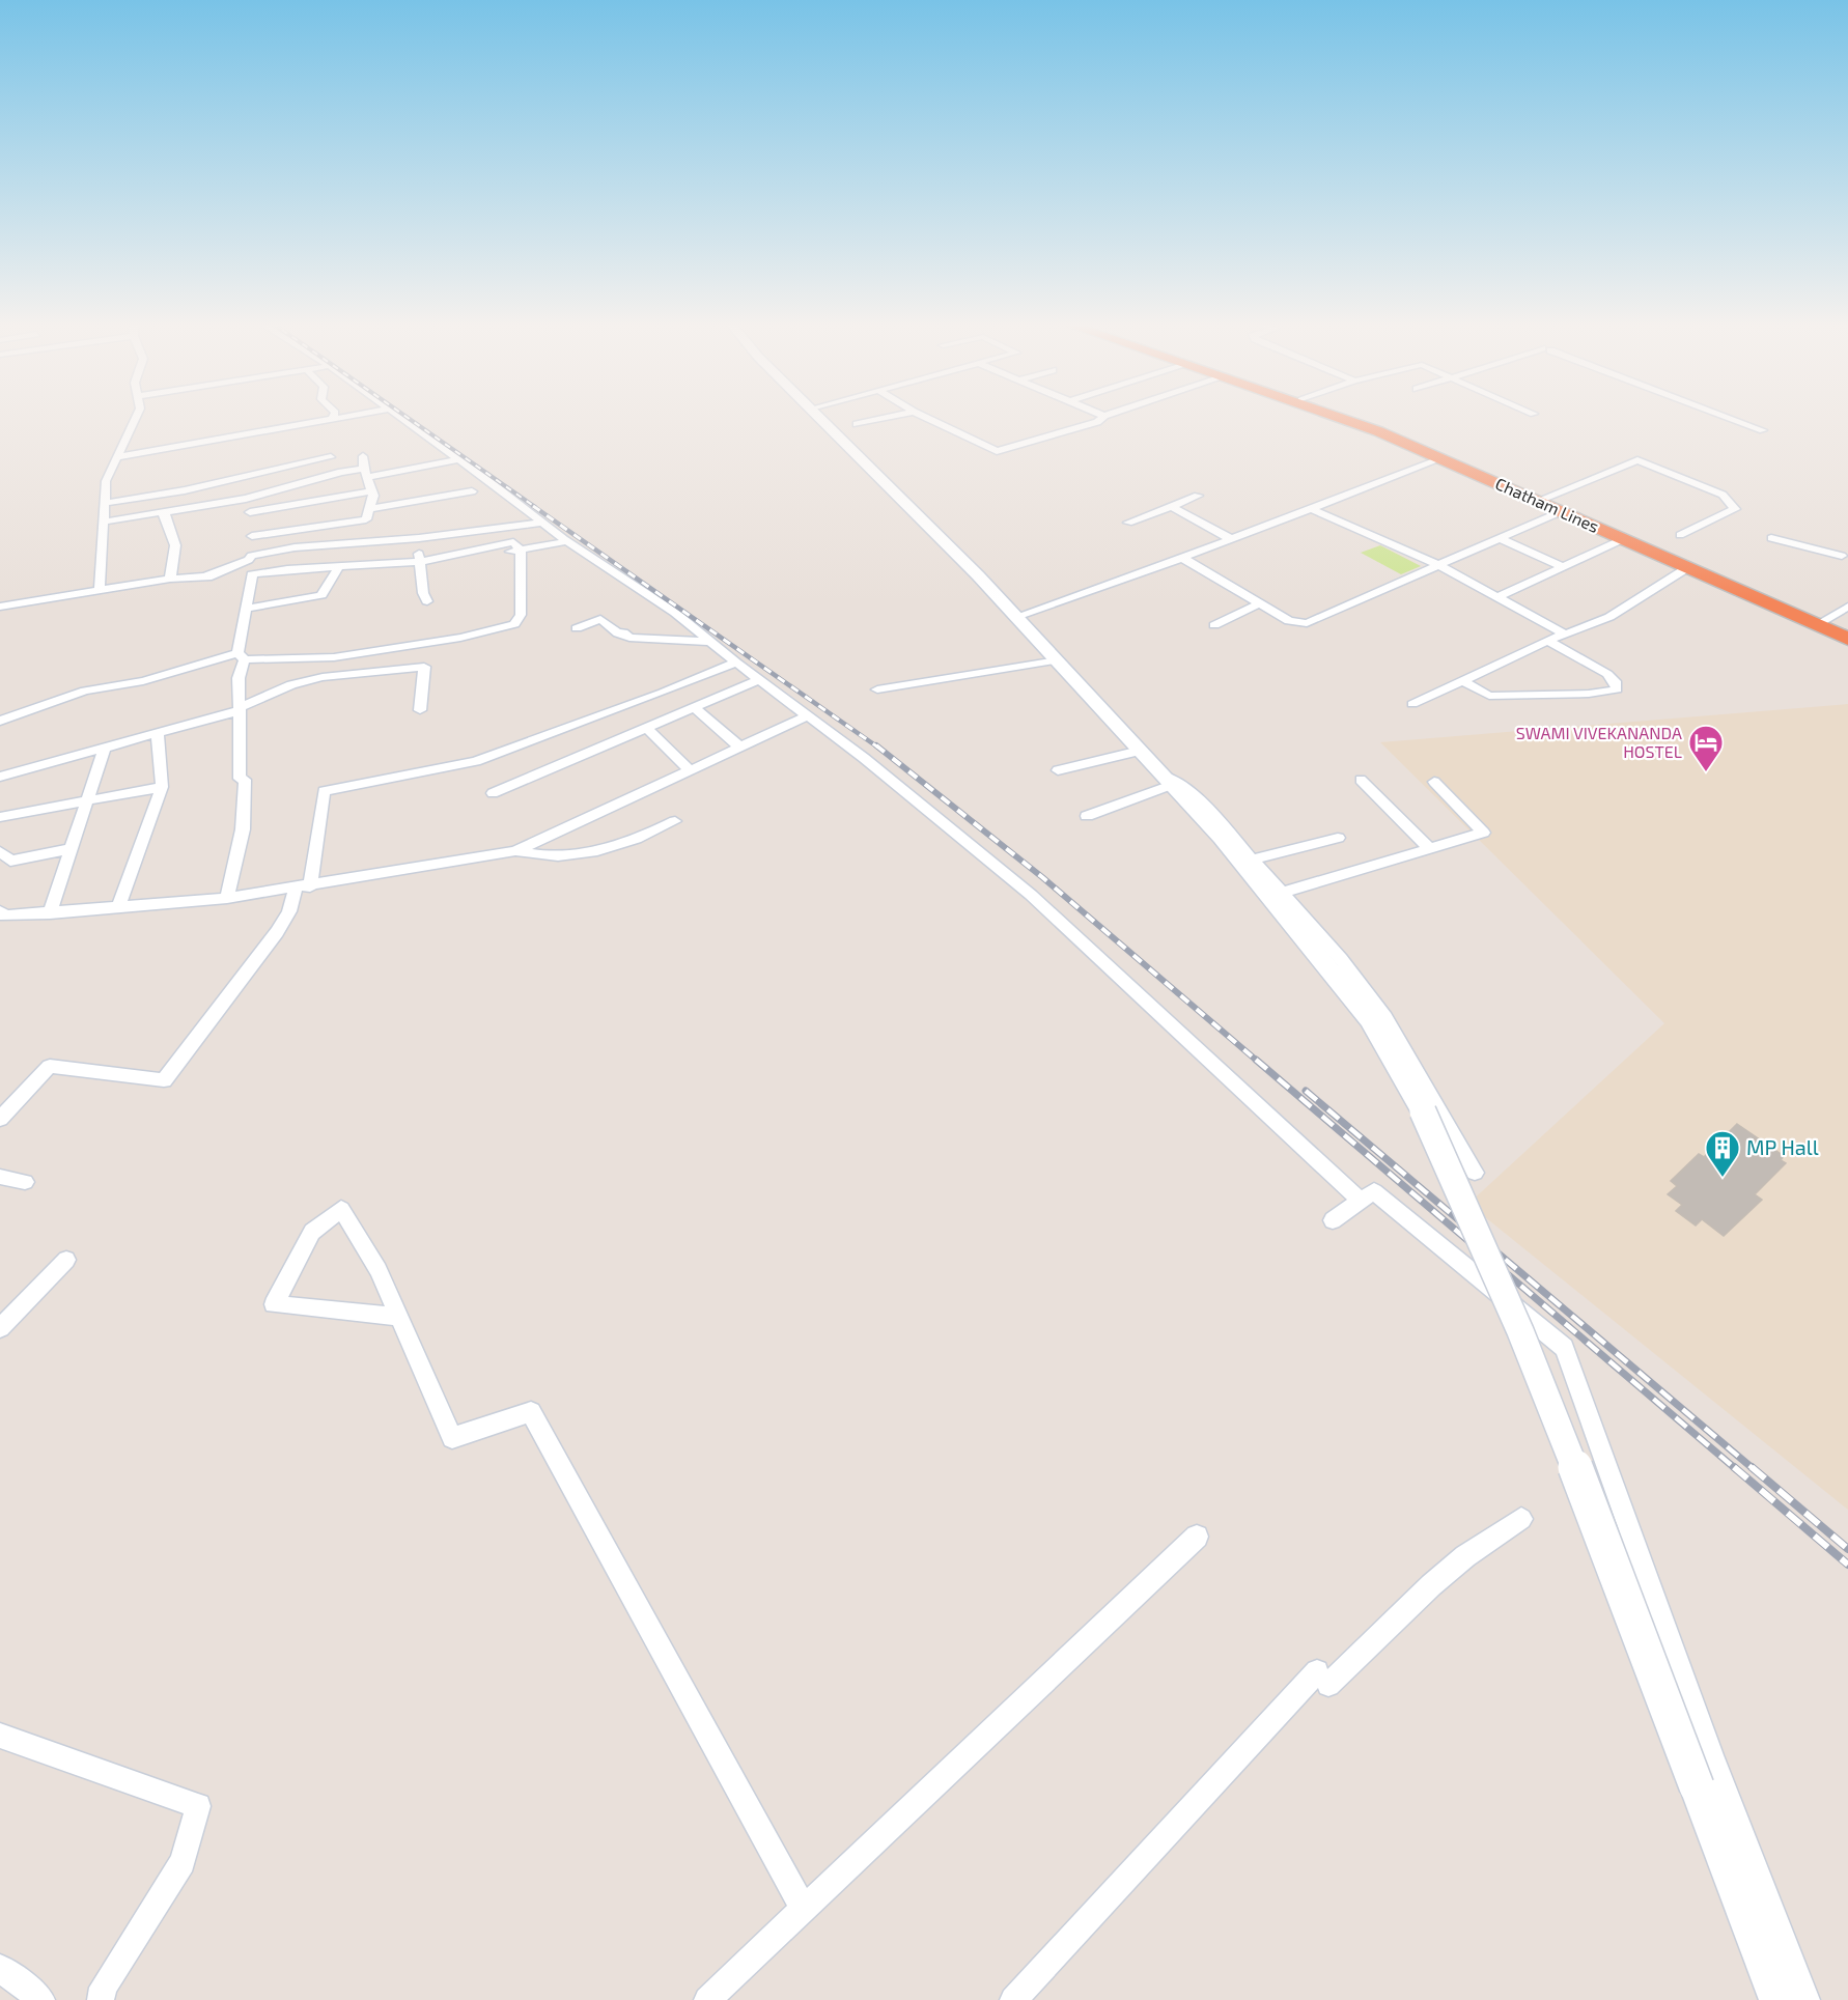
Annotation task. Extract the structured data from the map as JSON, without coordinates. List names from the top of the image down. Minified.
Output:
{"streets":{"highway":["Chatham Lines"]},"places":{"hotel":["SWAMI VIVEKANANDA HOSTEL"],"building":["MP Hall"]}}
